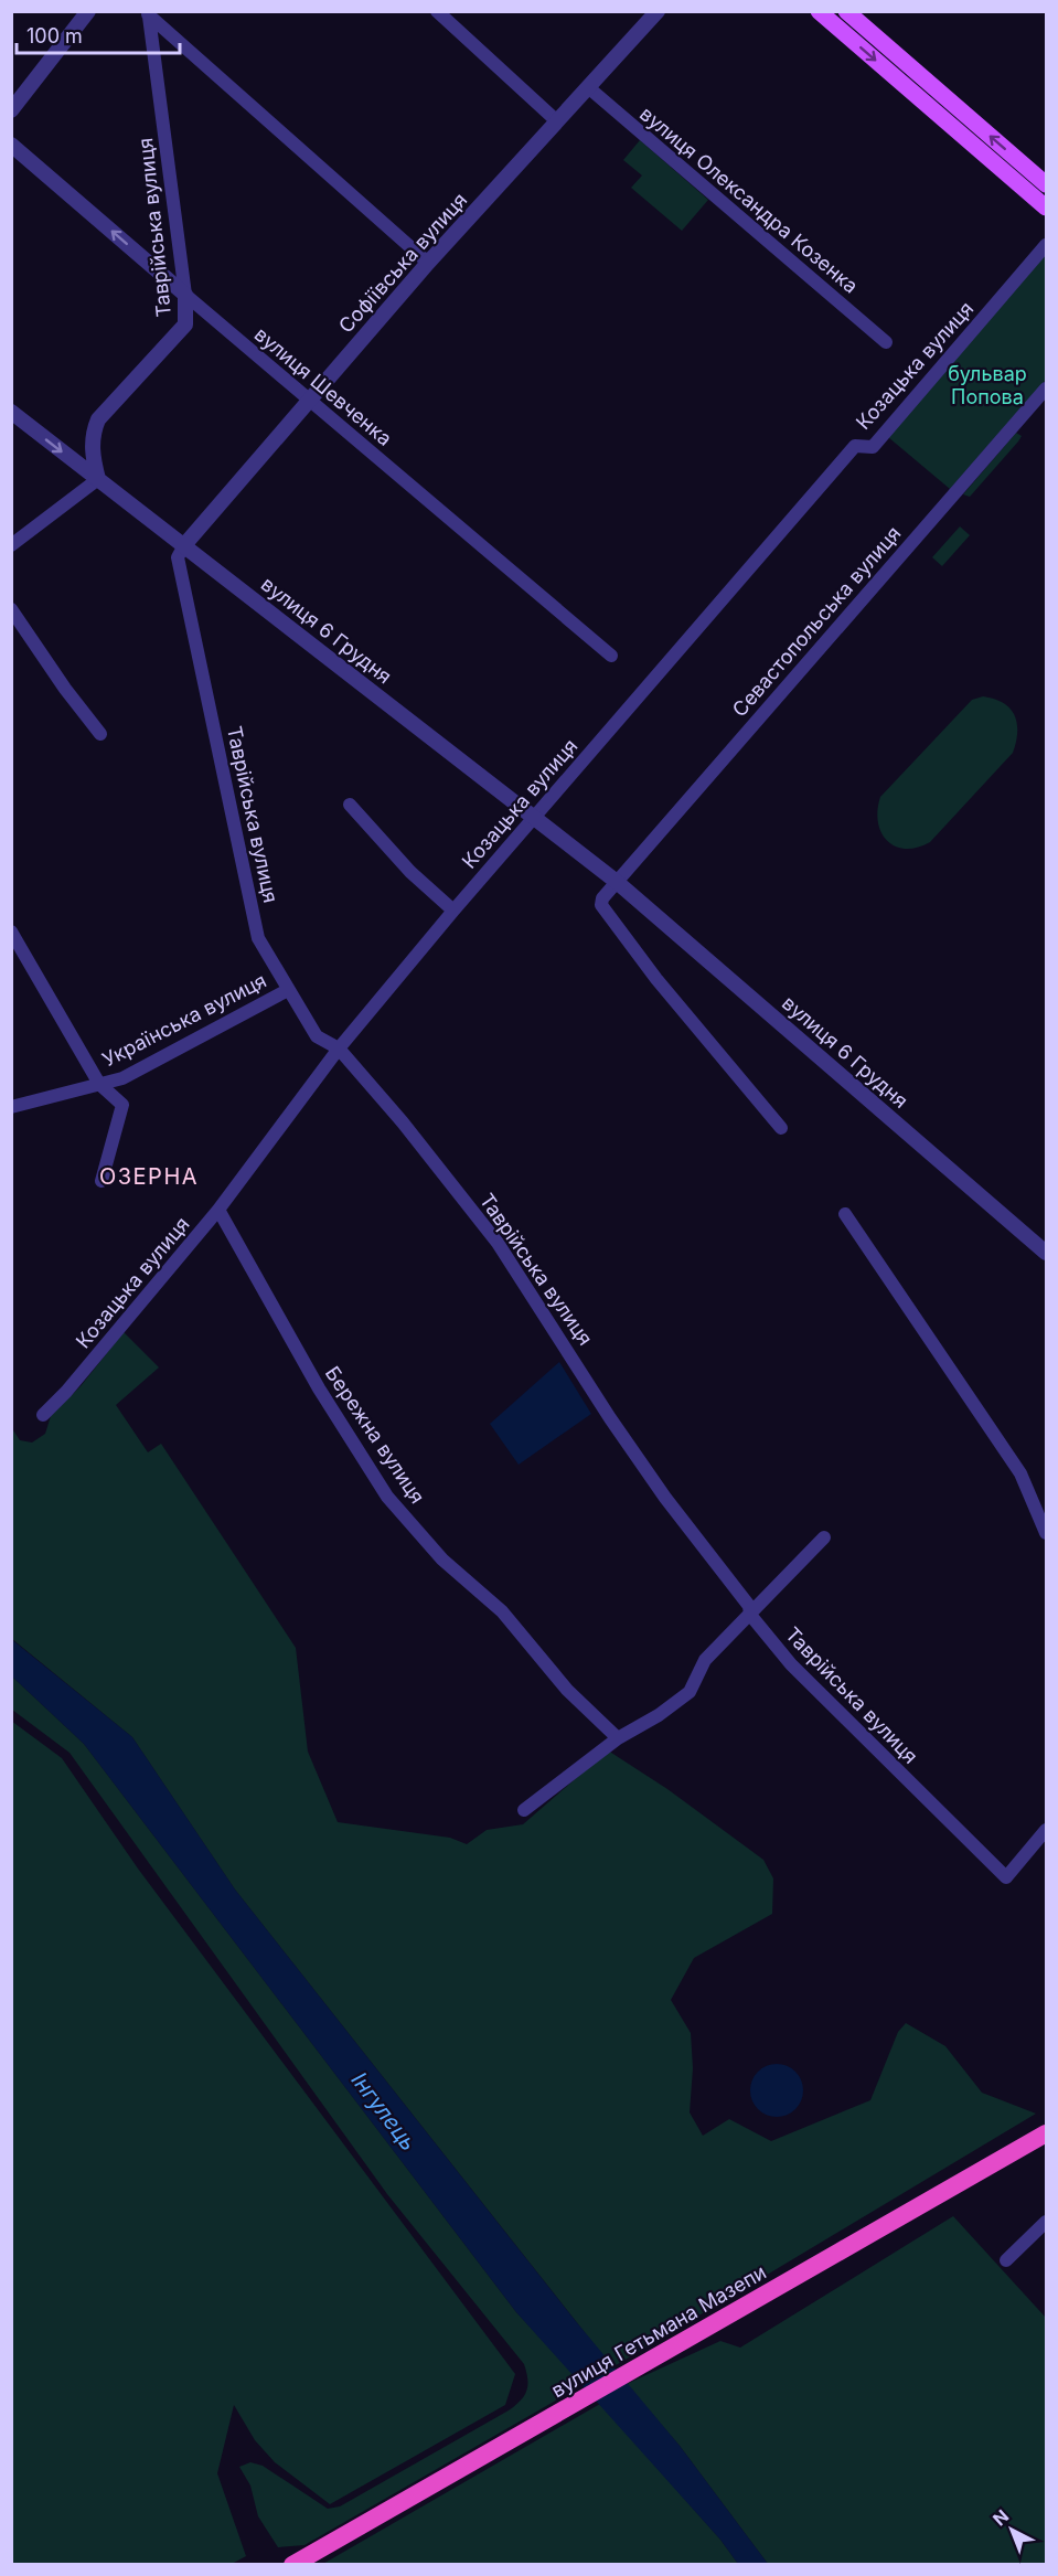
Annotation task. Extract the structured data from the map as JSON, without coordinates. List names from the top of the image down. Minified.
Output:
{"streets":{"highway":["вулиця Гетьмана Мазепи"],"street":["вулиця Олександра Козенка","Таврійська вулиця","Софіївська вулиця","Козацька вулиця","вулиця Шевченка","Севастопольська вулиця","вулиця 6 Грудня","Українська вулиця","Бережна вулиця"]},"crossings":[["вулиця Олександра Козенка","Софіївська вулиця"],["Таврійська вулиця","Софіївська вулиця"],["Таврійська вулиця","Козацька вулиця"],["Таврійська вулиця","вулиця Шевченка"],["Таврійська вулиця","вулиця 6 Грудня"],["Таврійська вулиця","Українська вулиця"],["Софіївська вулиця","вулиця Шевченка"],["Софіївська вулиця","вулиця 6 Грудня"],["Козацька вулиця","вулиця 6 Грудня"],["Козацька вулиця","Бережна вулиця"],["Севастопольська вулиця","вулиця 6 Грудня"]],"districts":["ОЗЕРНА"],"water":["Інгулець"],"parks":["бульвар Попова"],"scale_bar":"100 m","north":"top left"}
